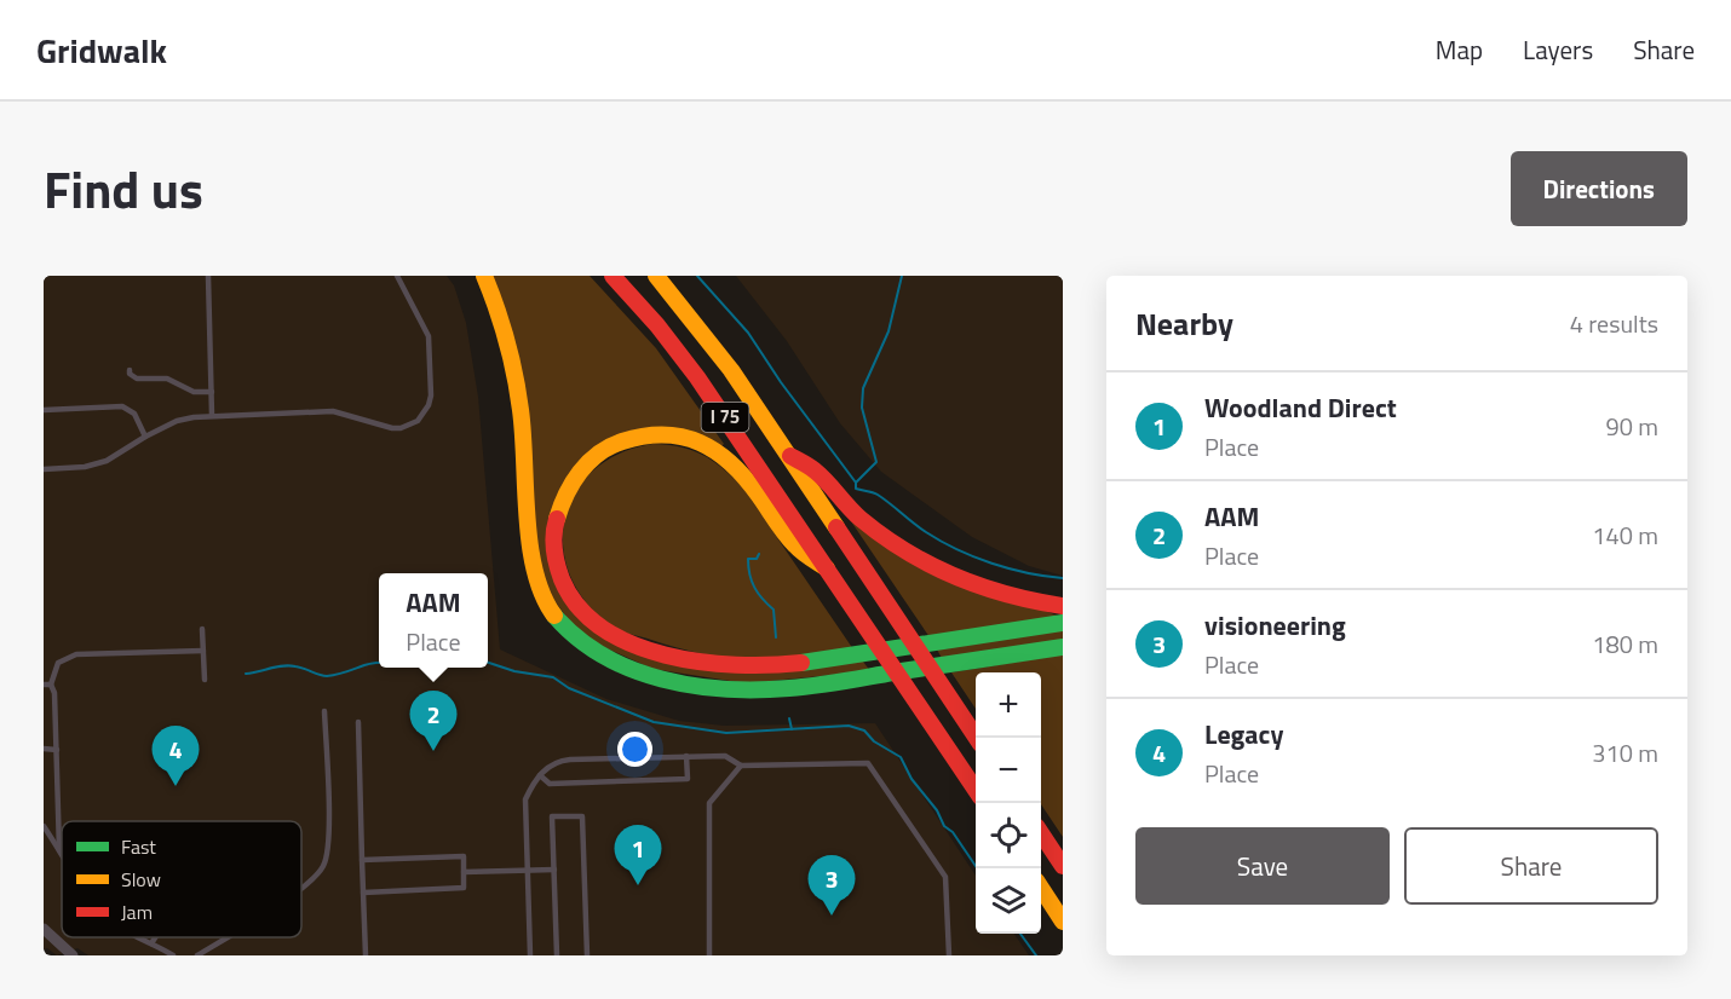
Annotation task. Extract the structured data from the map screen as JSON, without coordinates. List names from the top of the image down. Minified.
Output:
{"streets":{"highway":["I 75"]},"legend":["Fast","Slow","Jam"],"page":{"header":"Gridwalk","nav":["Map","Layers","Share"],"title":"Find us","buttons":["Directions",["Save","Share"]],"heading":["Nearby","4 results"],"list":[{"mark":"1","name":"Woodland Direct","note":"Place","value":"90 m"},{"mark":"2","name":"AAM","note":"Place","value":"140 m"},{"mark":"3","name":"visioneering","note":"Place","value":"180 m"},{"mark":"4","name":"Legacy","note":"Place","value":"310 m"}],"popup":["AAM","Place"],"map_buttons":["+","−"],"pins":["2","4","1","3"]}}
